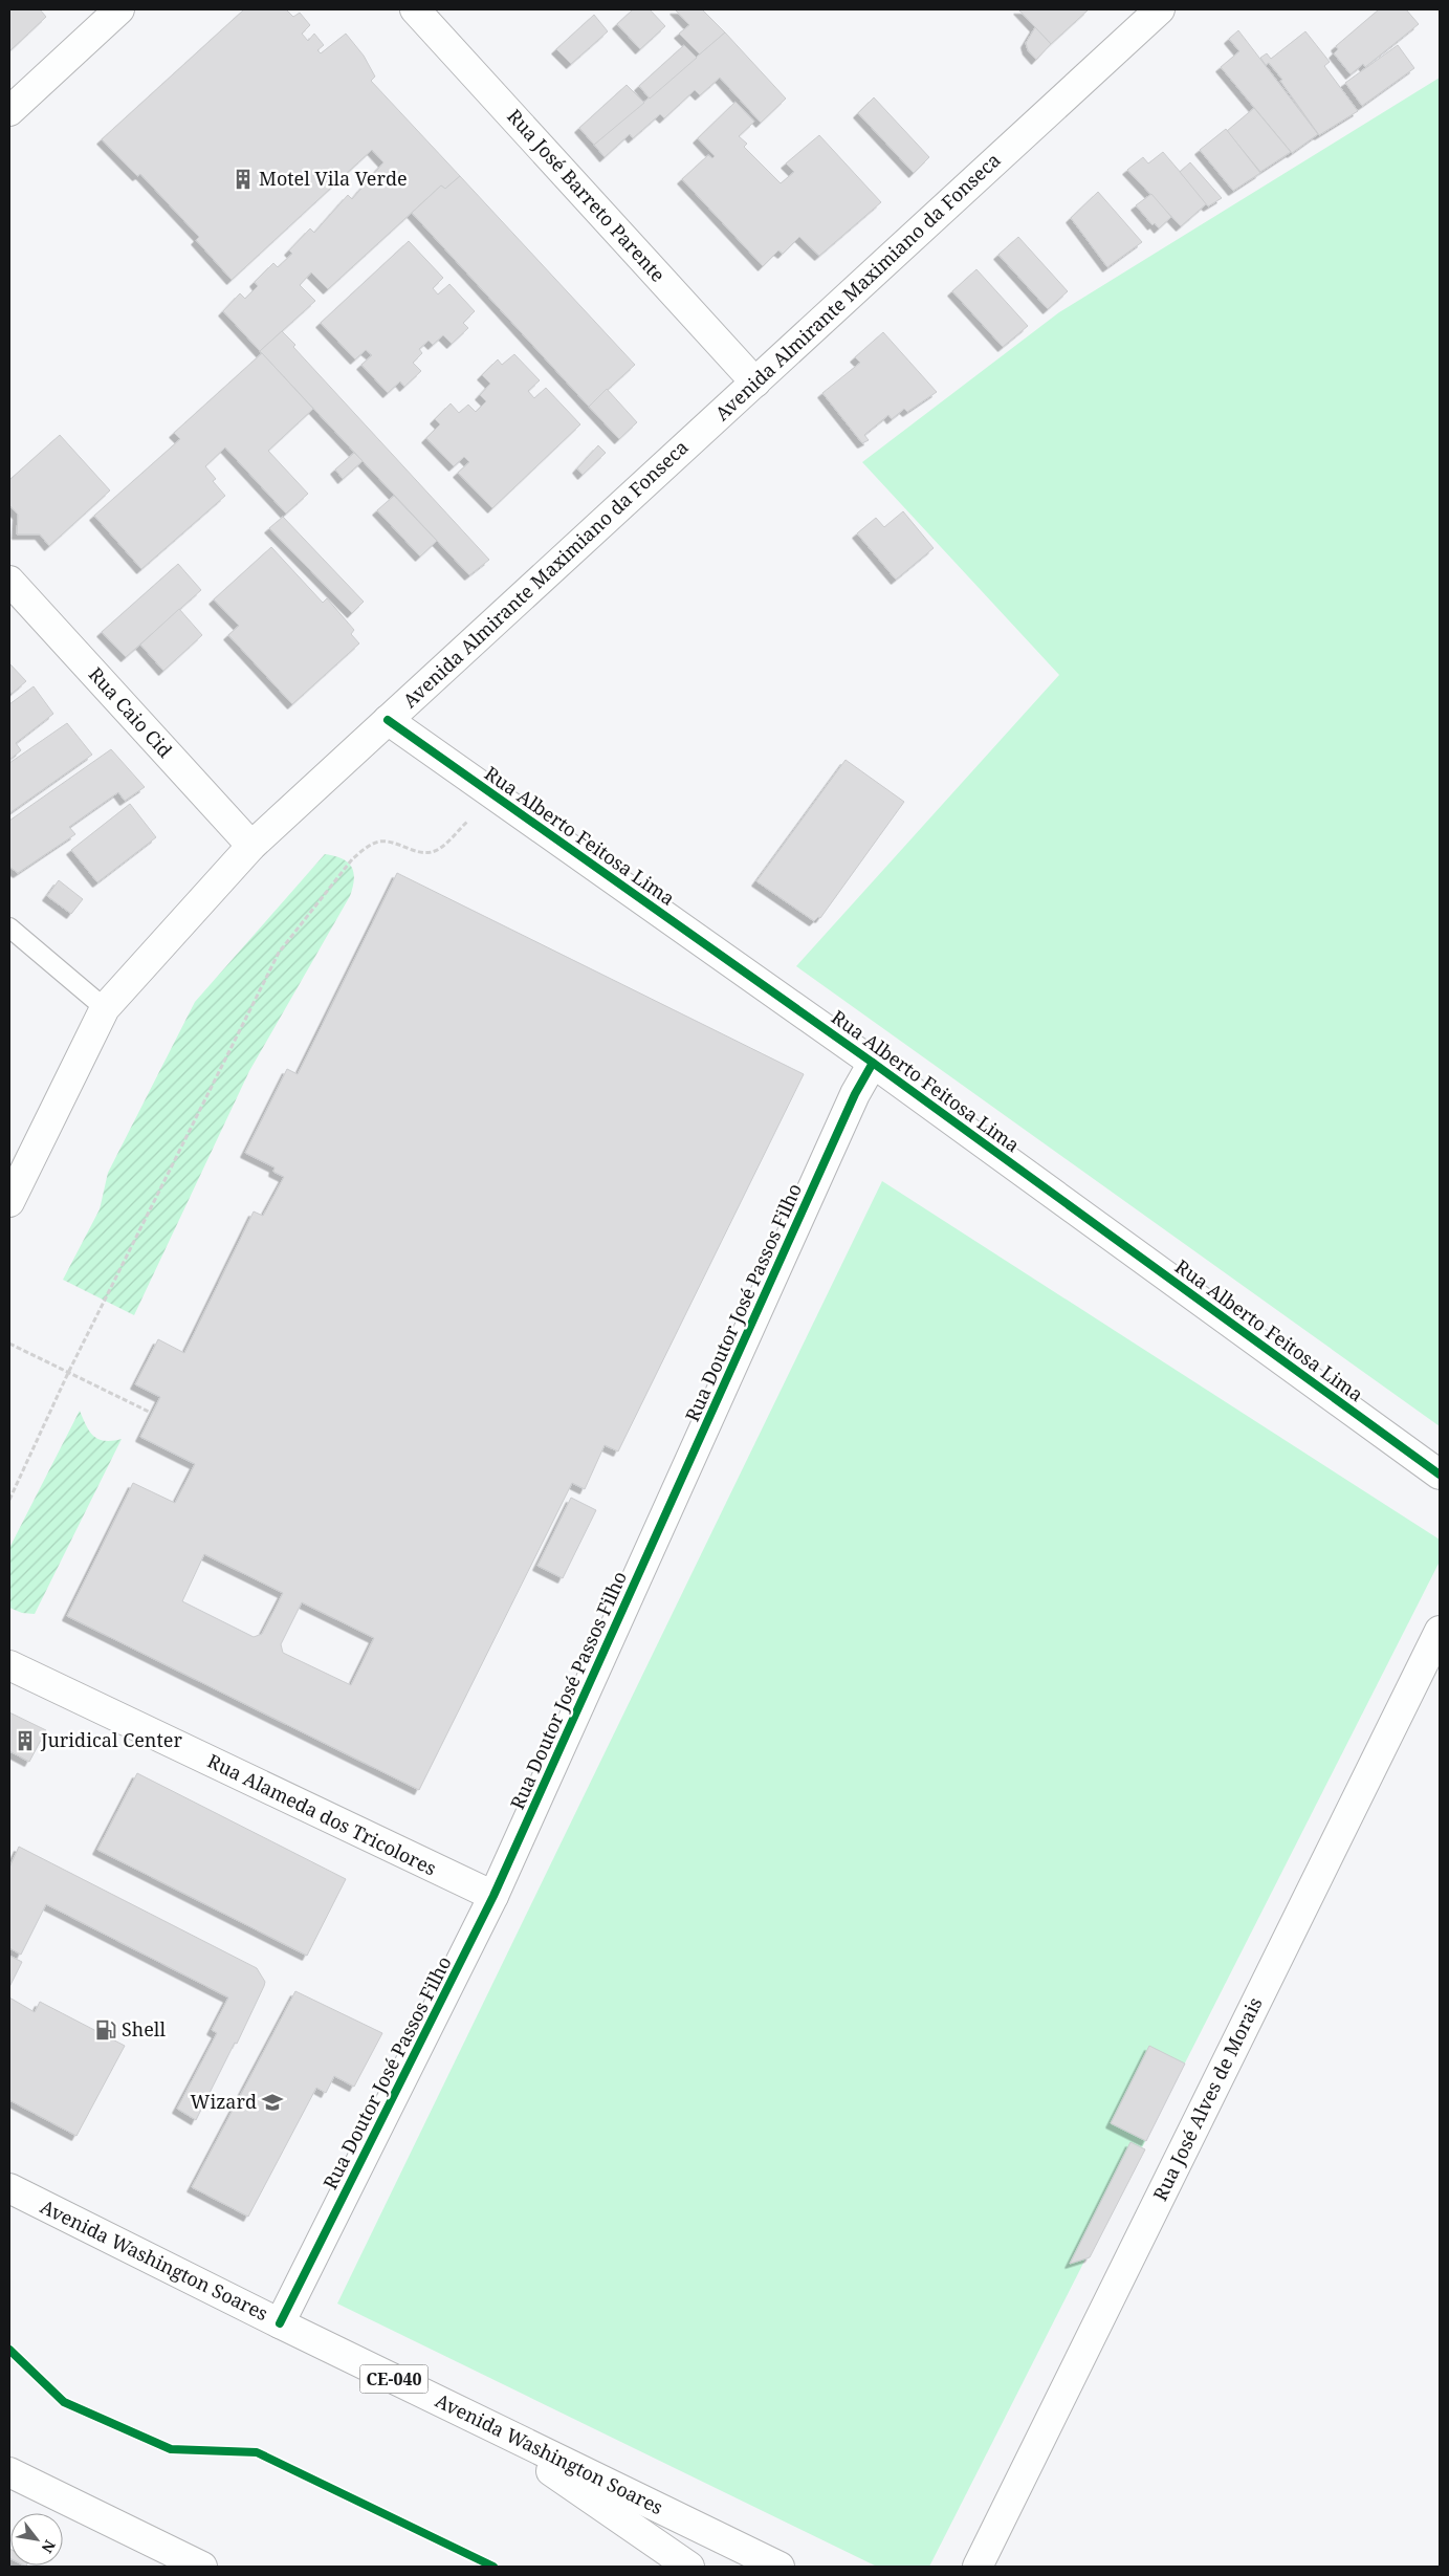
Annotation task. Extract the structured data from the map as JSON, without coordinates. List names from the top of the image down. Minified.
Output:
{"streets":{"main road":["Rua José Barreto Parente","Avenida Almirante Maximiano da Fonseca","Rua Caio Cid","Rua Alberto Feitosa Lima","Rua Doutor José Passos Filho","Rua Alameda dos Tricolores","Rua José Alves de Morais","Avenida Washington Soares","CE-040"]},"crossings":[["Rua José Barreto Parente","Avenida Almirante Maximiano da Fonseca"],["Avenida Almirante Maximiano da Fonseca","Rua Caio Cid"],["Avenida Almirante Maximiano da Fonseca","Rua Alberto Feitosa Lima"],["Rua Alberto Feitosa Lima","Rua Doutor José Passos Filho"],["Rua Doutor José Passos Filho","Rua Alameda dos Tricolores"],["Rua Doutor José Passos Filho","Avenida Washington Soares"]],"places":{"building":["Motel Vila Verde","Juridical Center"],"fuel station":["Shell"],"school or university":["Wizard"]},"north":"bottom right"}
